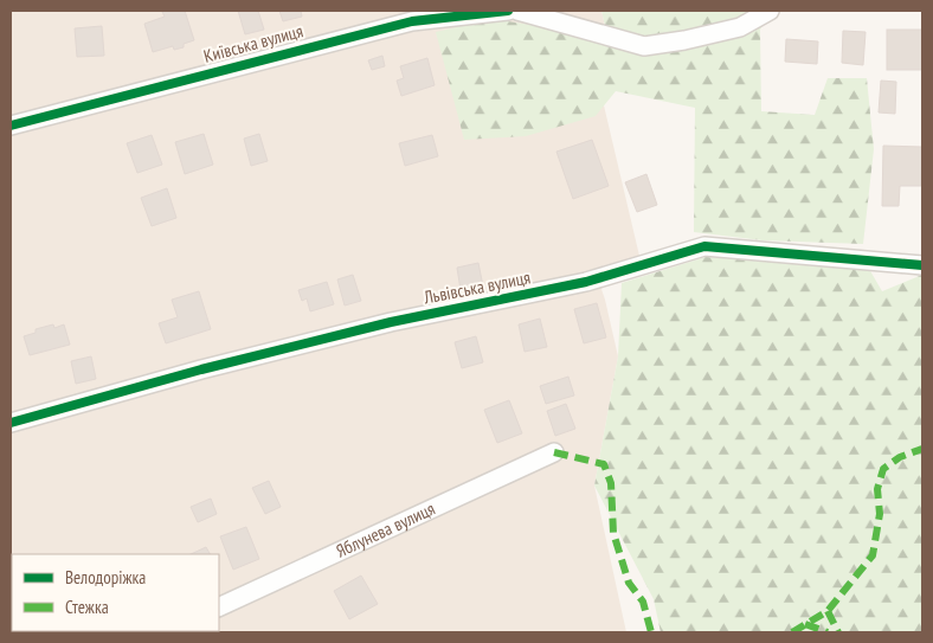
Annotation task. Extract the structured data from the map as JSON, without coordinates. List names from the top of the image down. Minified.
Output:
{"streets":{"street":["Київська вулиця","Львівська вулиця","Яблунева вулиця"]},"legend":["Велодоріжка","Стежка"]}
